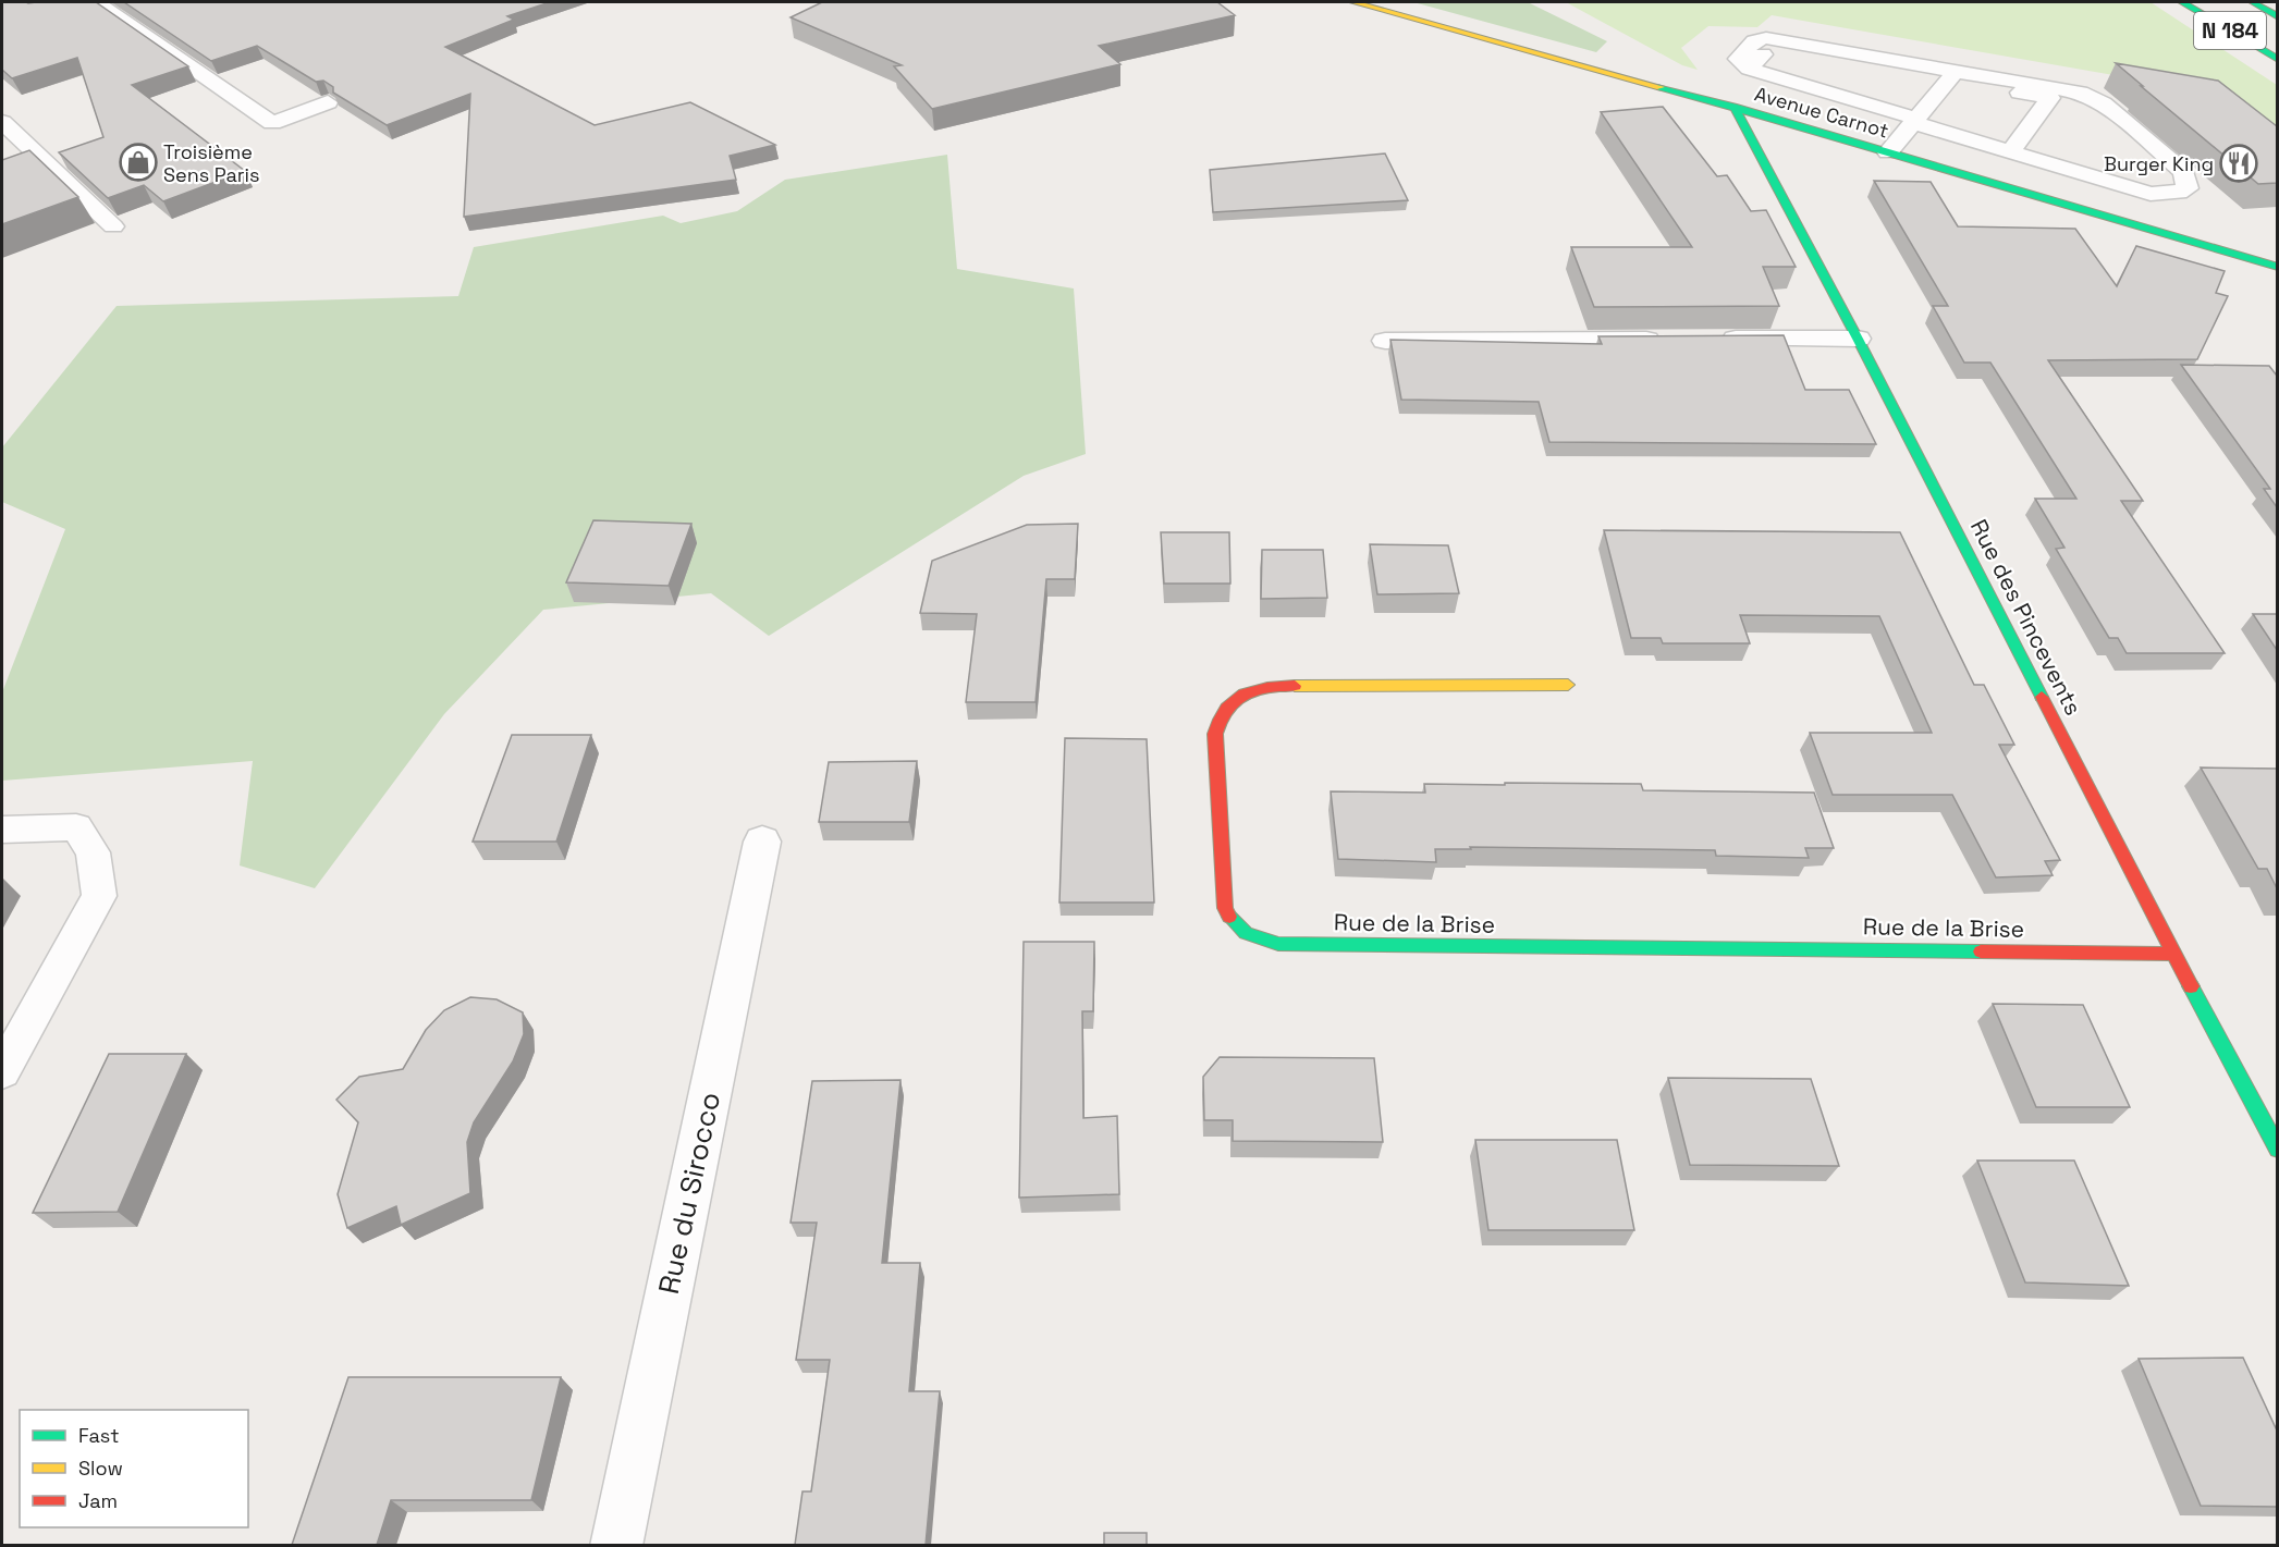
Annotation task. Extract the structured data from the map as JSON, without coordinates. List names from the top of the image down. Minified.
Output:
{"streets":{"street":["N 184","Avenue Carnot","Rue des Pincevents","Rue de la Brise","Rue du Sirocco"]},"crossings":[["Avenue Carnot","Rue des Pincevents"],["Rue des Pincevents","Rue de la Brise"]],"places":{"shop":["Troisième Sens Paris"],"restaurant":["Burger King"]},"legend":["Fast","Slow","Jam"]}
